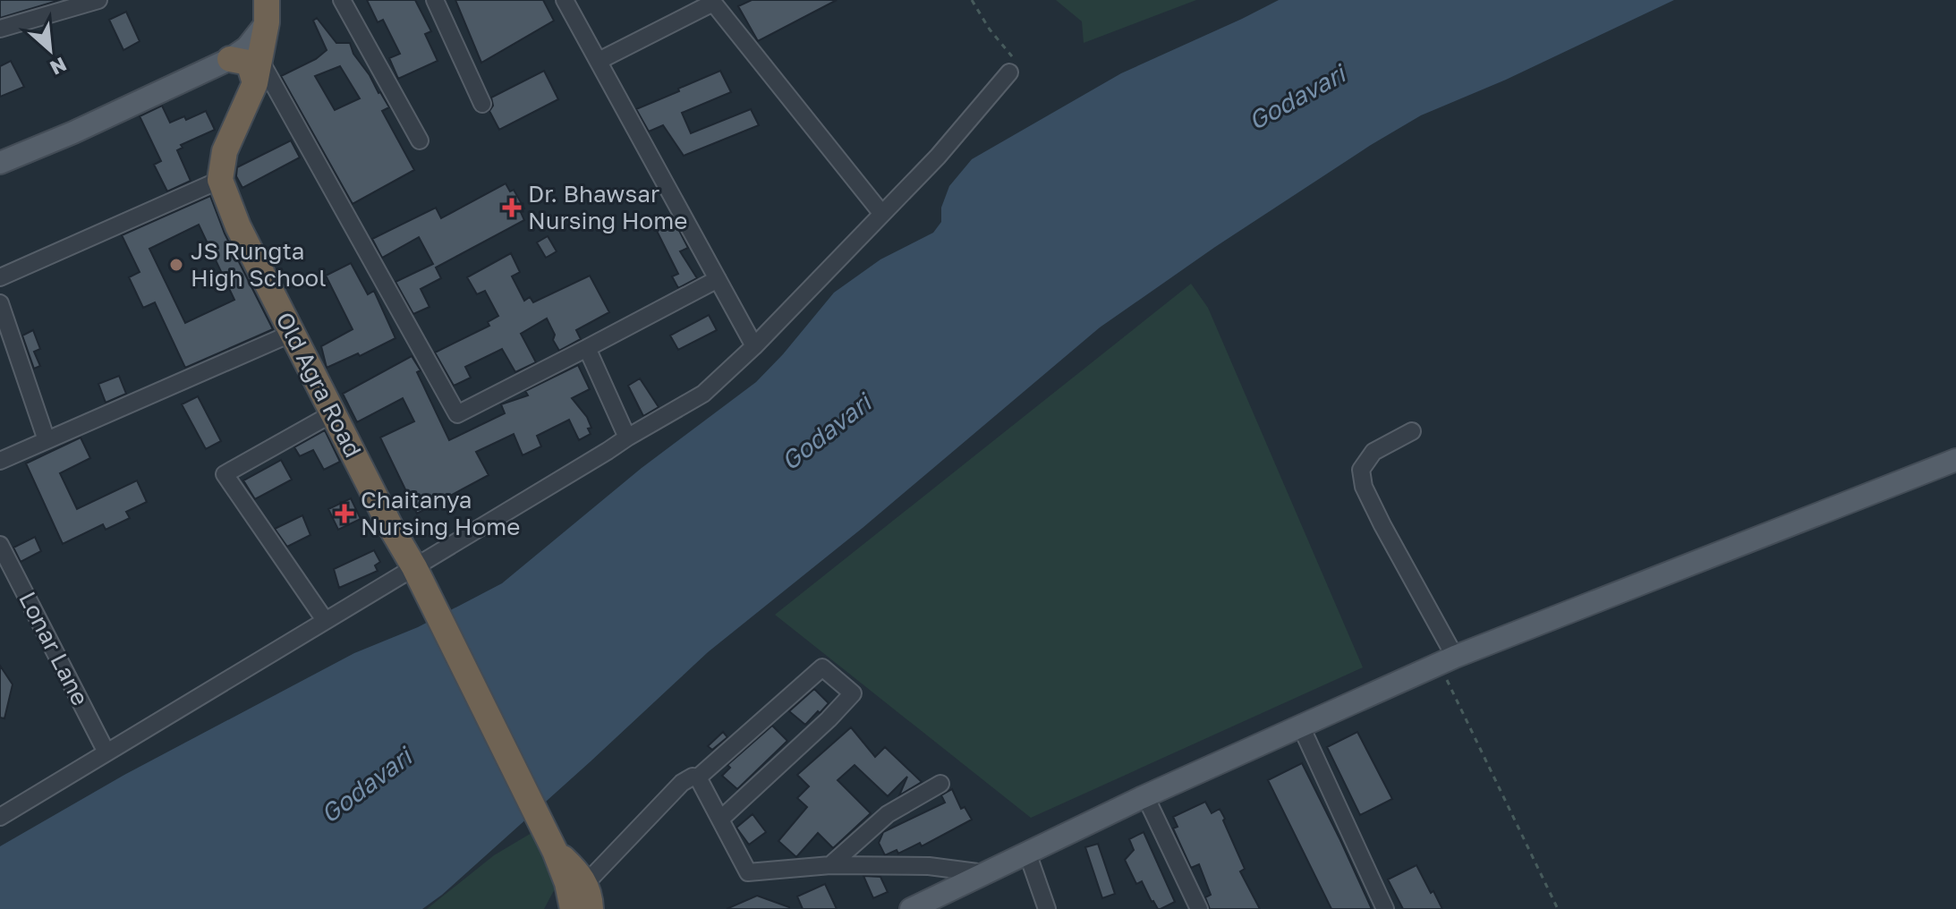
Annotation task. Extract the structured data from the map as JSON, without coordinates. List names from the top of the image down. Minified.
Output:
{"streets":{"highway":["Old Agra Road"],"street":["Lonar Lane"]},"water":["Godavari"],"places":{"health":["Dr. Bhawsar Nursing Home","Chaitanya Nursing Home"],"other":["JS Rungta High School"]},"north":"bottom right"}
